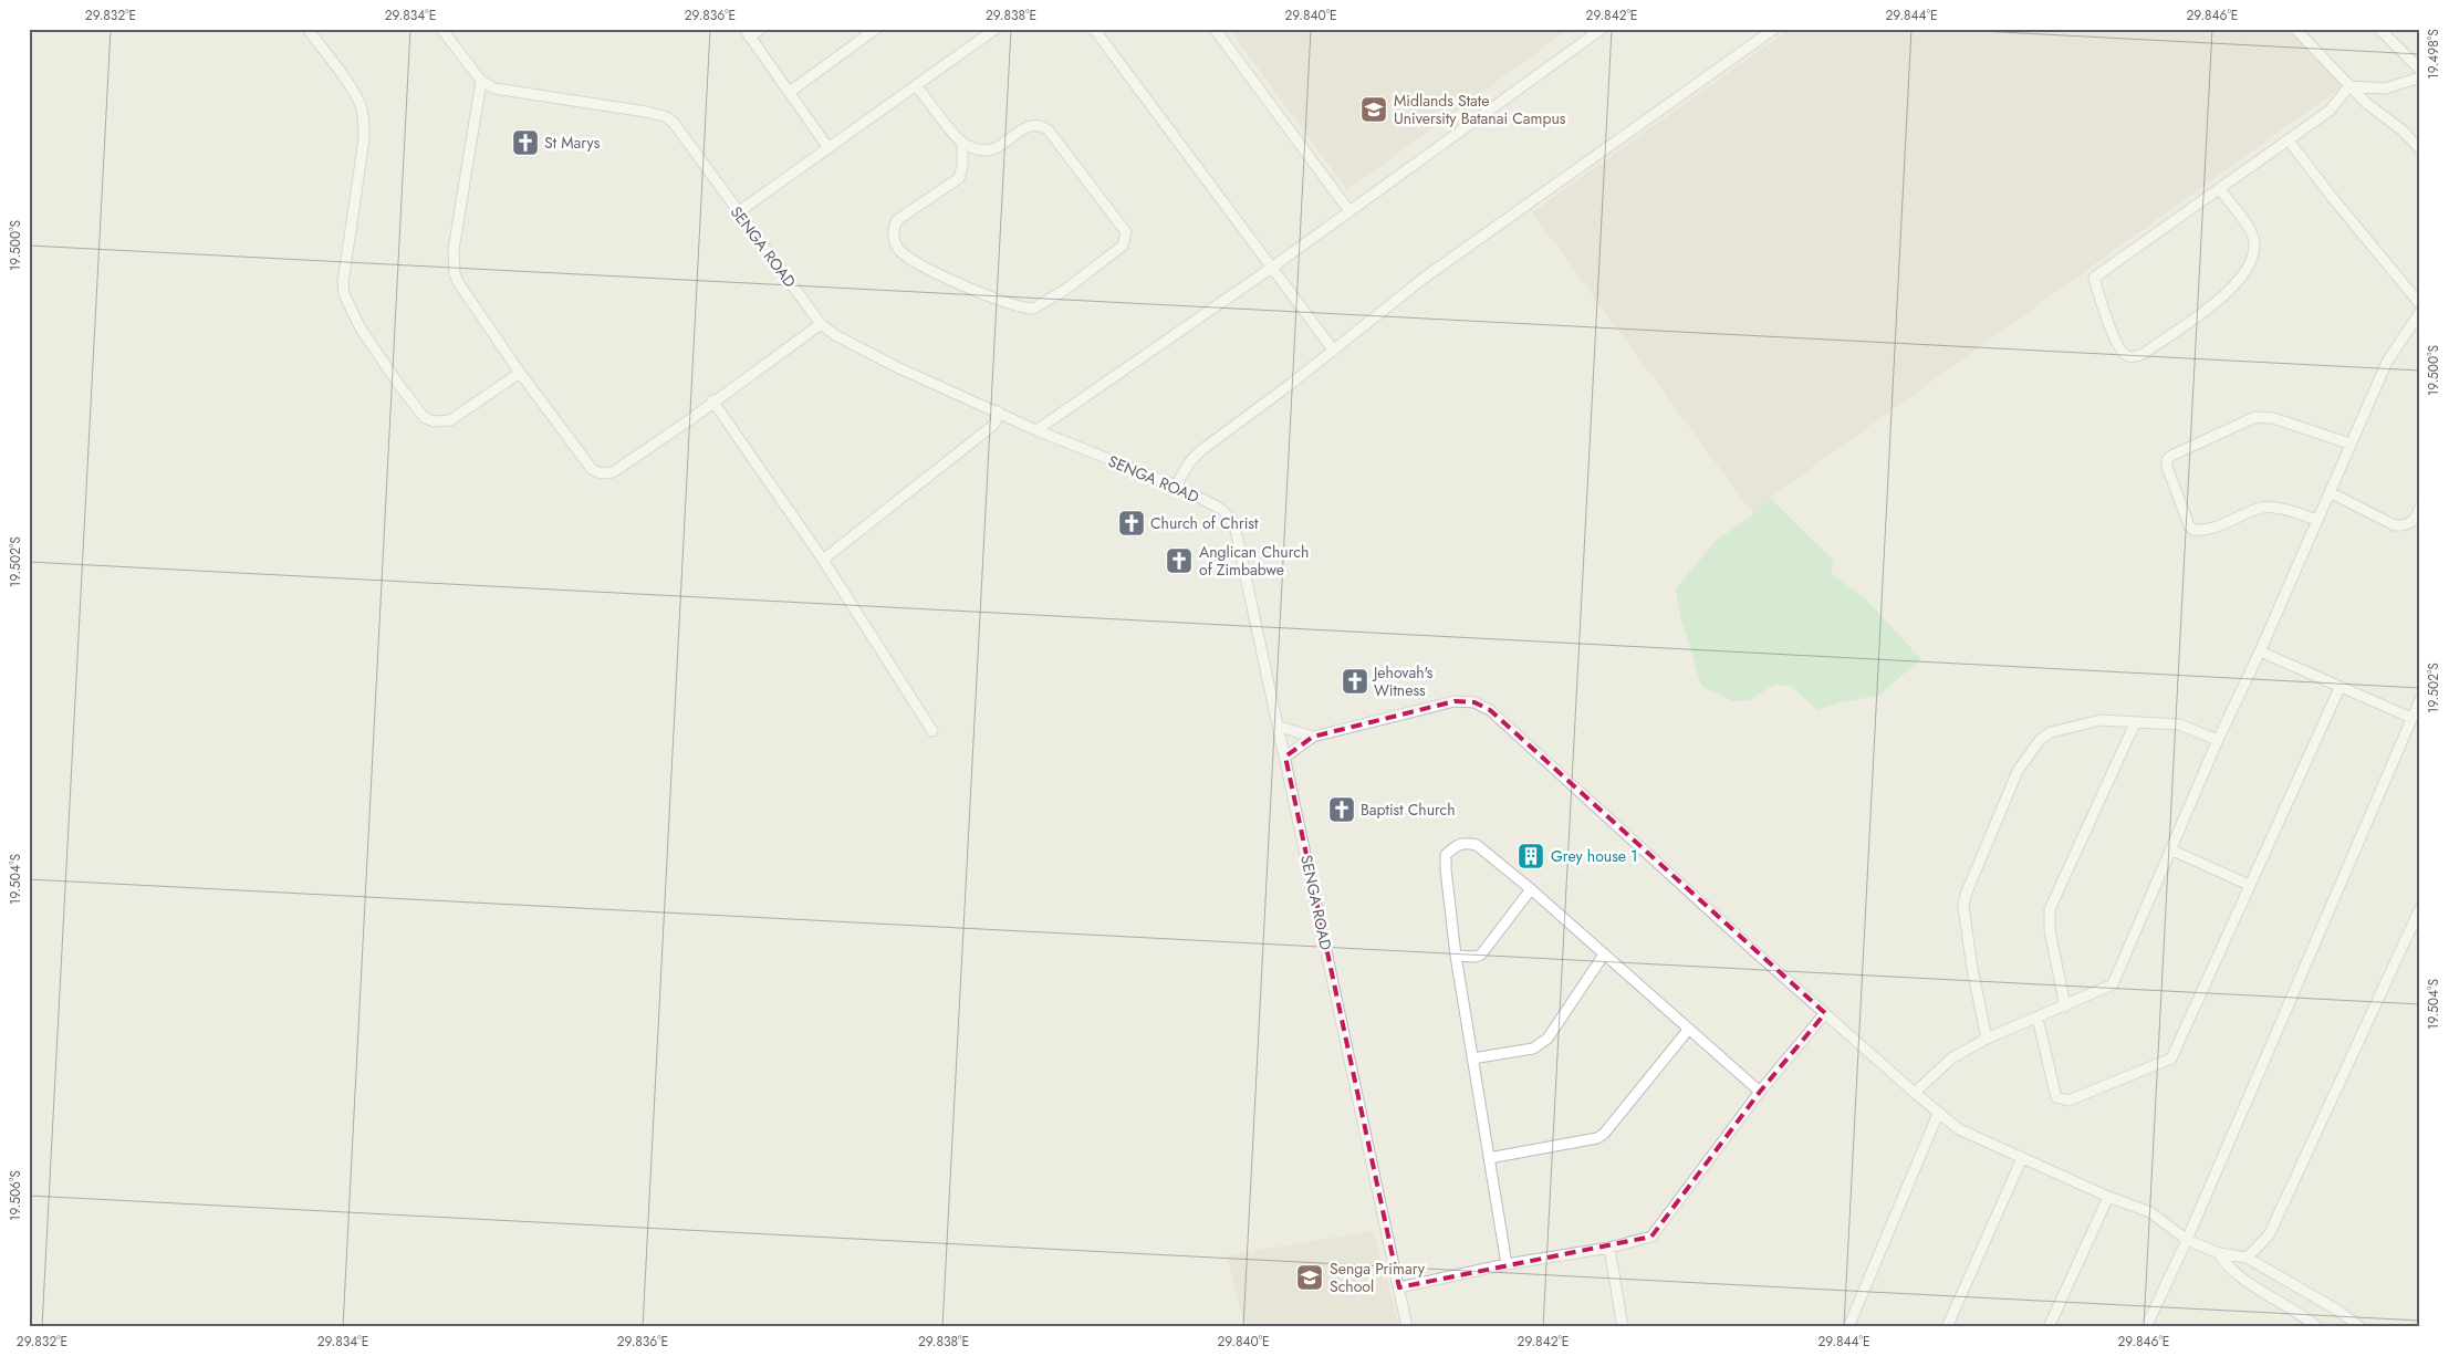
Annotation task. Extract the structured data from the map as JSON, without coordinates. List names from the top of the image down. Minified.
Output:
{"streets":{"street":["SENGA ROAD"]},"places":{"school or university":["Midlands State University Batanai Campus","Senga Primary School"],"church":["St Marys","Church of Christ","Anglican Church of Zimbabwe","Jehovah's Witness","Baptist Church"],"building":["Grey house 1"]},"coordinates":["29.832°E","29.834°E","29.836°E","29.838°E","29.840°E","29.842°E","29.844°E","29.846°E","19.498°S","19.500°S","19.502°S","19.504°S","19.506°S"]}
